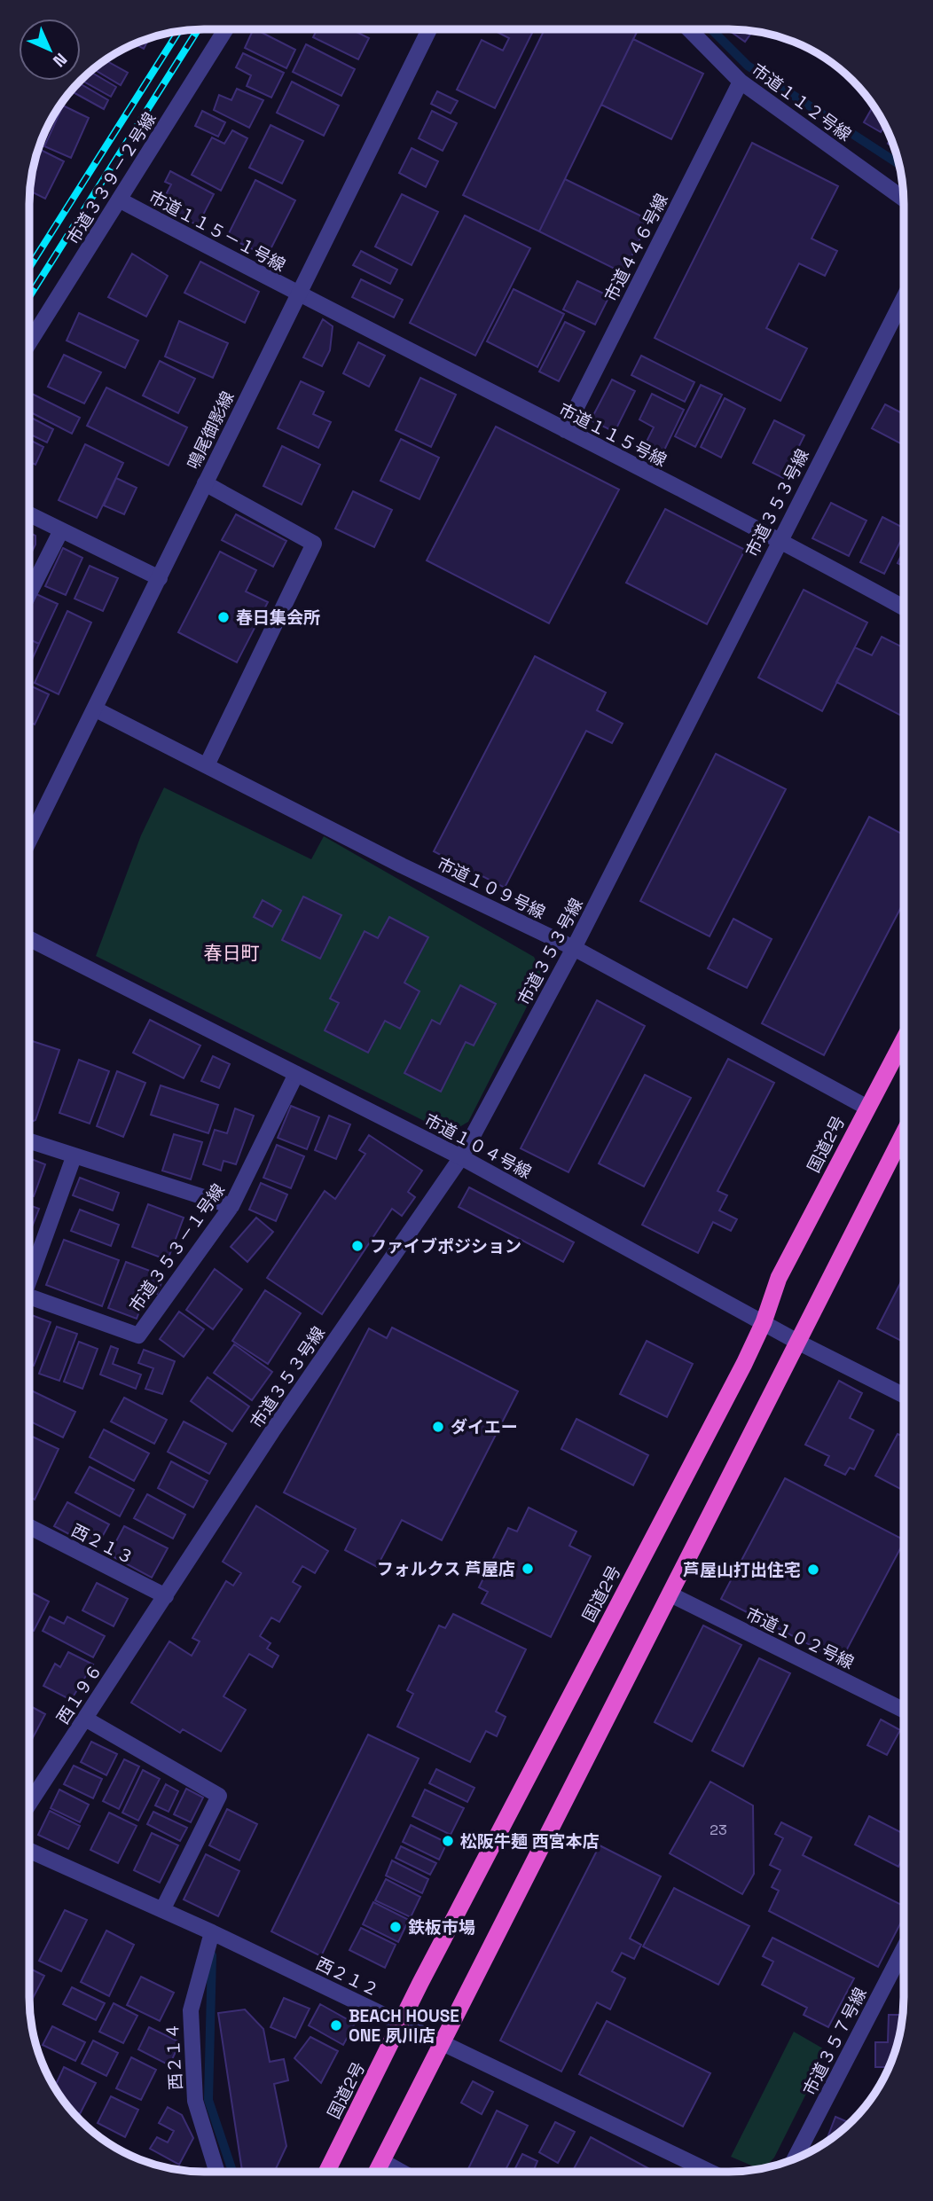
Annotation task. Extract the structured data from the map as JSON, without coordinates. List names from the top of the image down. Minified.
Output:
{"streets":{"highway":["国道2号"],"street":["市道１１２号線","市道３３９－２号線","市道１１５－１号線","市道４４６号線","鳴尾御影線","市道１１５号線","市道３５３号線","市道１０９号線","市道１０４号線","市道３５３－１号線","西２１３","市道１０２号線","西１９６","西２１２","市道３５７号線","西２１４"]},"crossings":[["市道１１２号線","市道４４６号線"],["市道３３９－２号線","市道１１５－１号線"],["市道１１５－１号線","鳴尾御影線"],["市道１１５－１号線","市道１１５号線"],["市道４４６号線","市道１１５号線"],["鳴尾御影線","市道１１５号線"],["鳴尾御影線","市道１０９号線"],["市道１１５号線","市道３５３号線"],["市道３５３号線","市道１０９号線"],["市道３５３号線","市道１０４号線"],["市道３５３号線","西２１３"],["市道３５３号線","西１９６"],["市道１０９号線","国道2号"],["国道2号","市道１０４号線"],["国道2号","西２１２"],["市道１０４号線","市道３５３－１号線"],["西２１３","西１９６"],["西２１２","西２１４"]],"districts":["春日町"],"places":["春日集会所","ファイブポジション","ダイエー","フォルクス 芦屋店","芦屋山打出住宅","松阪牛麺 西宮本店","鉄板市場","BEACH HOUSE ONE 夙川店"],"house_numbers":["23"],"north":"bottom right"}
